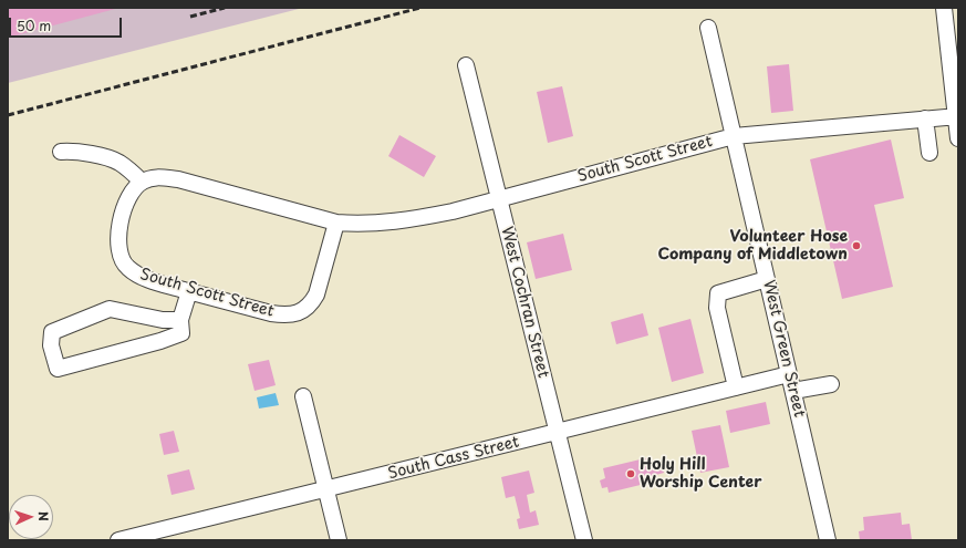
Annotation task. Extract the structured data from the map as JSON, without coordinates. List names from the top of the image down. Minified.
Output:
{"streets":{"street":["South Scott Street","West Cochran Street","West Green Street","South Cass Street"]},"crossings":[["South Scott Street","West Cochran Street"],["South Scott Street","West Green Street"],["West Cochran Street","South Cass Street"],["West Green Street","South Cass Street"]],"places":["Volunteer Hose Company of Middletown","Holy Hill Worship Center"],"scale_bar":"50 m","north":"right"}
